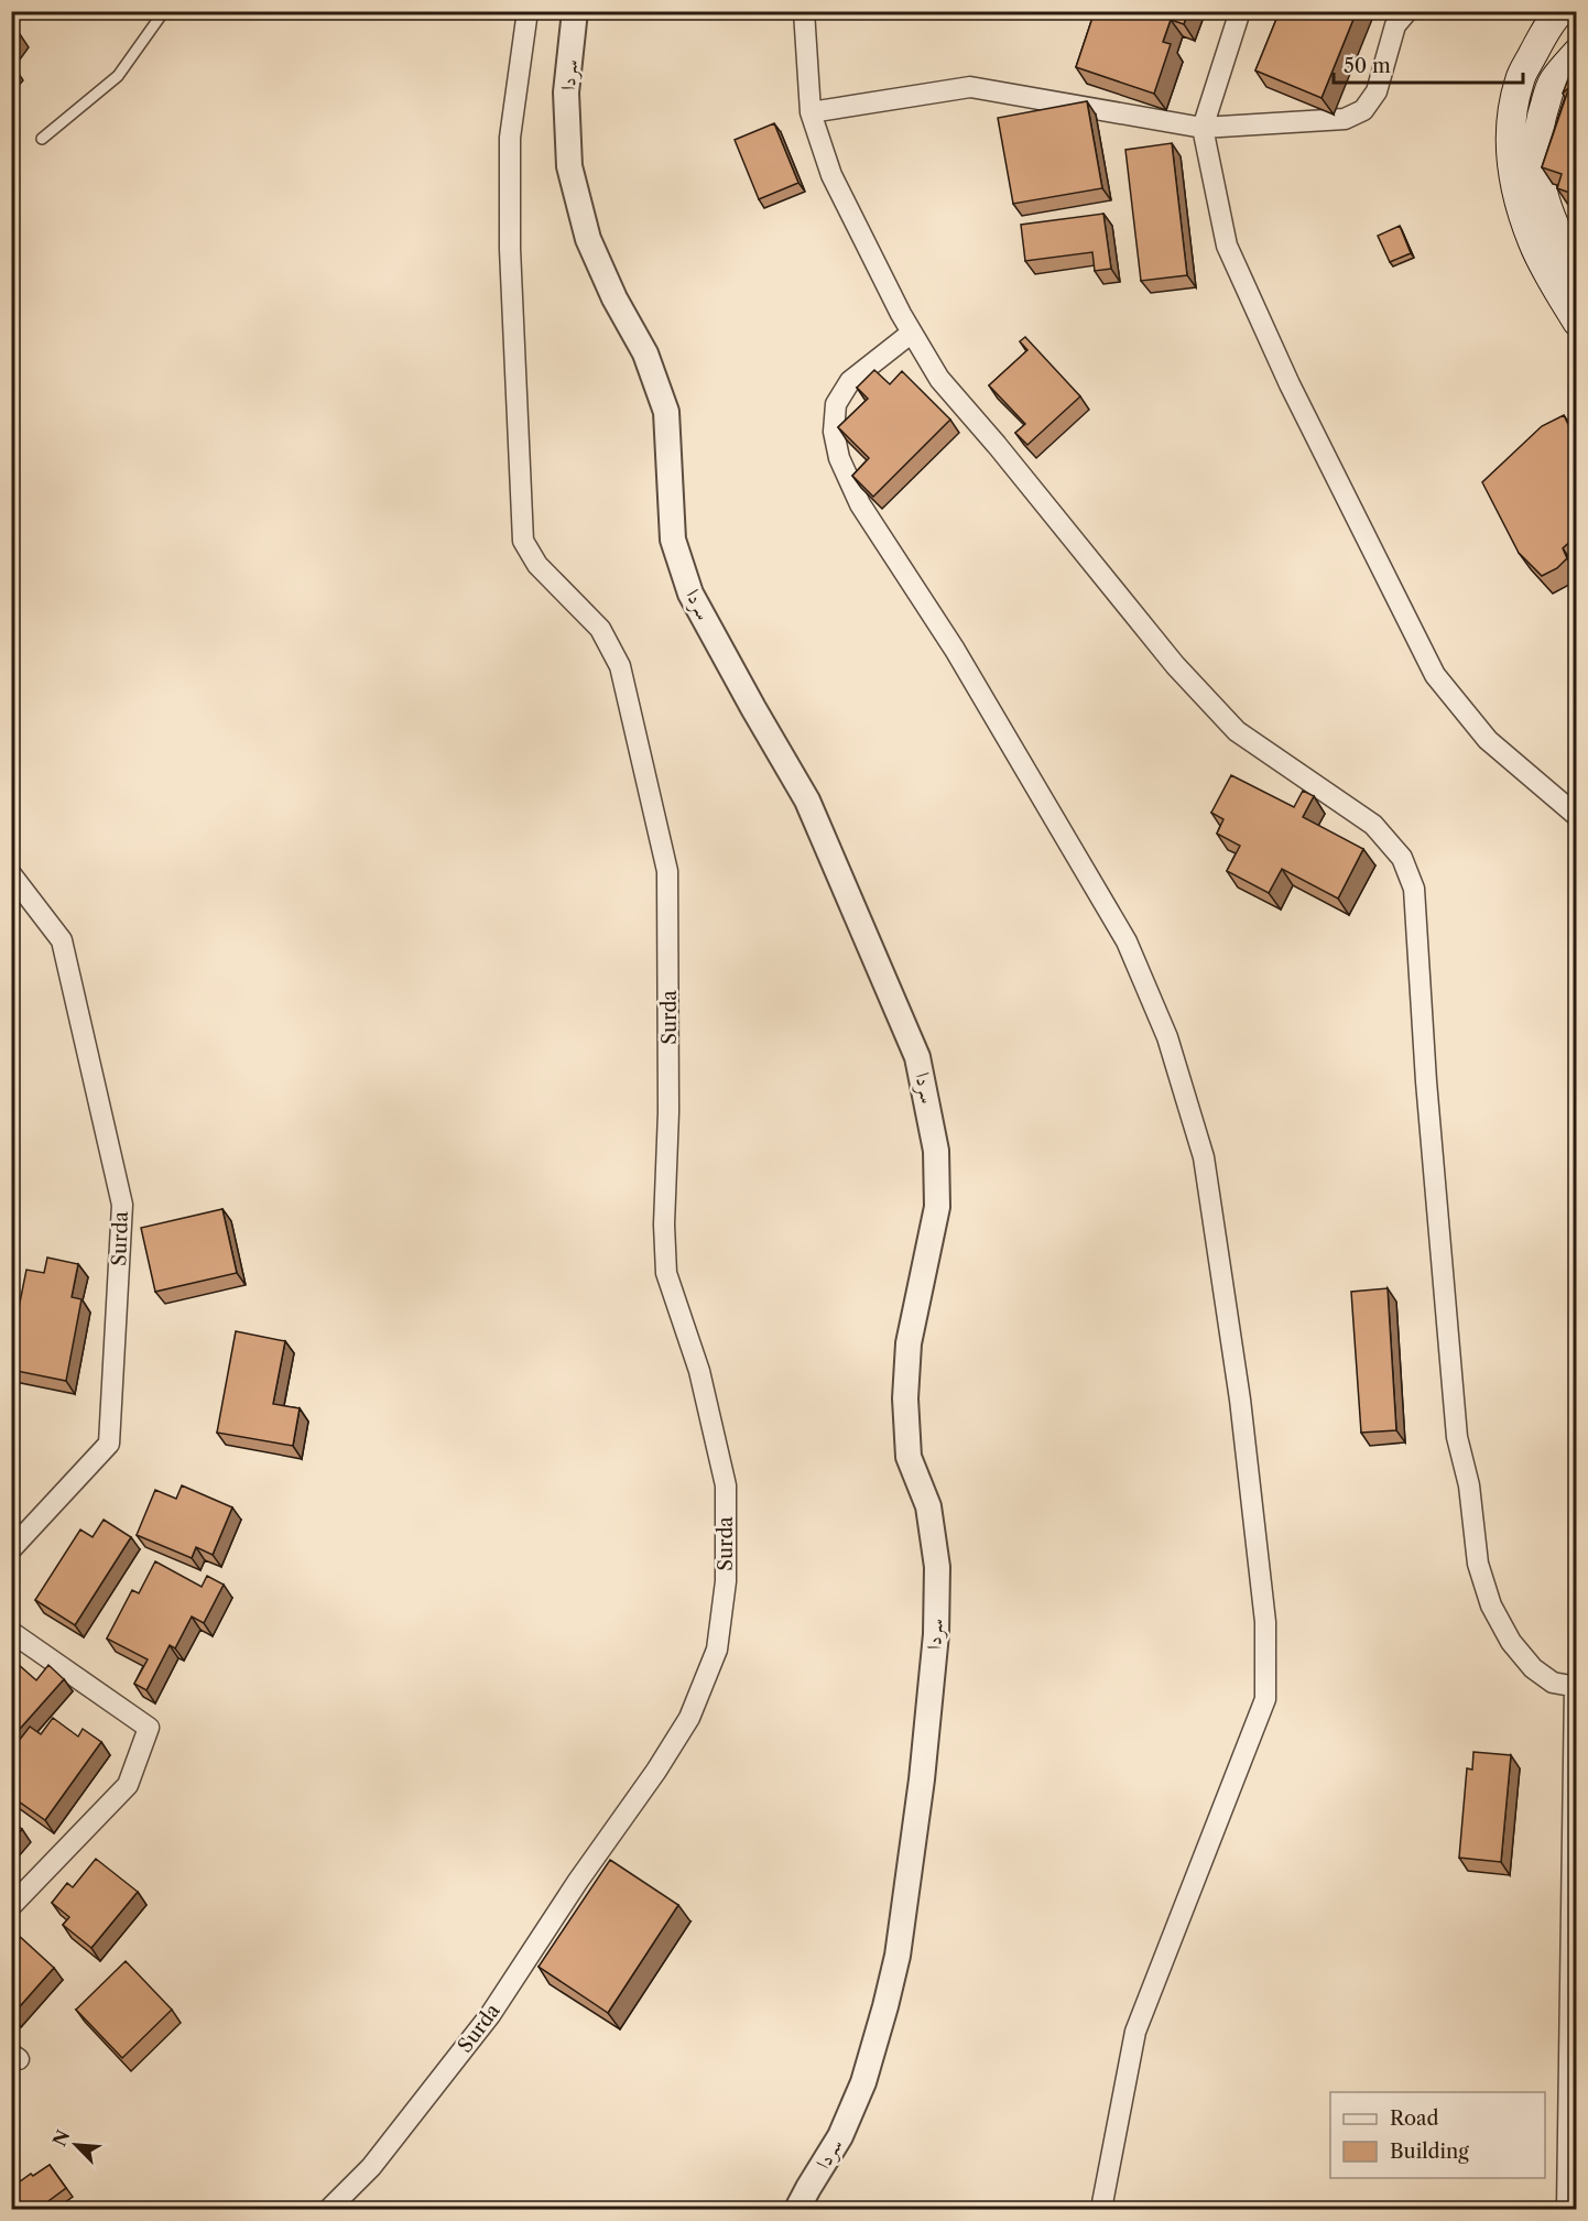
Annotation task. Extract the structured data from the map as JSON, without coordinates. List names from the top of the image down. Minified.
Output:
{"streets":{"street":["سردا","Surda"]},"legend":["Road","Building"],"scale_bar":"50 m","north":"top left"}
